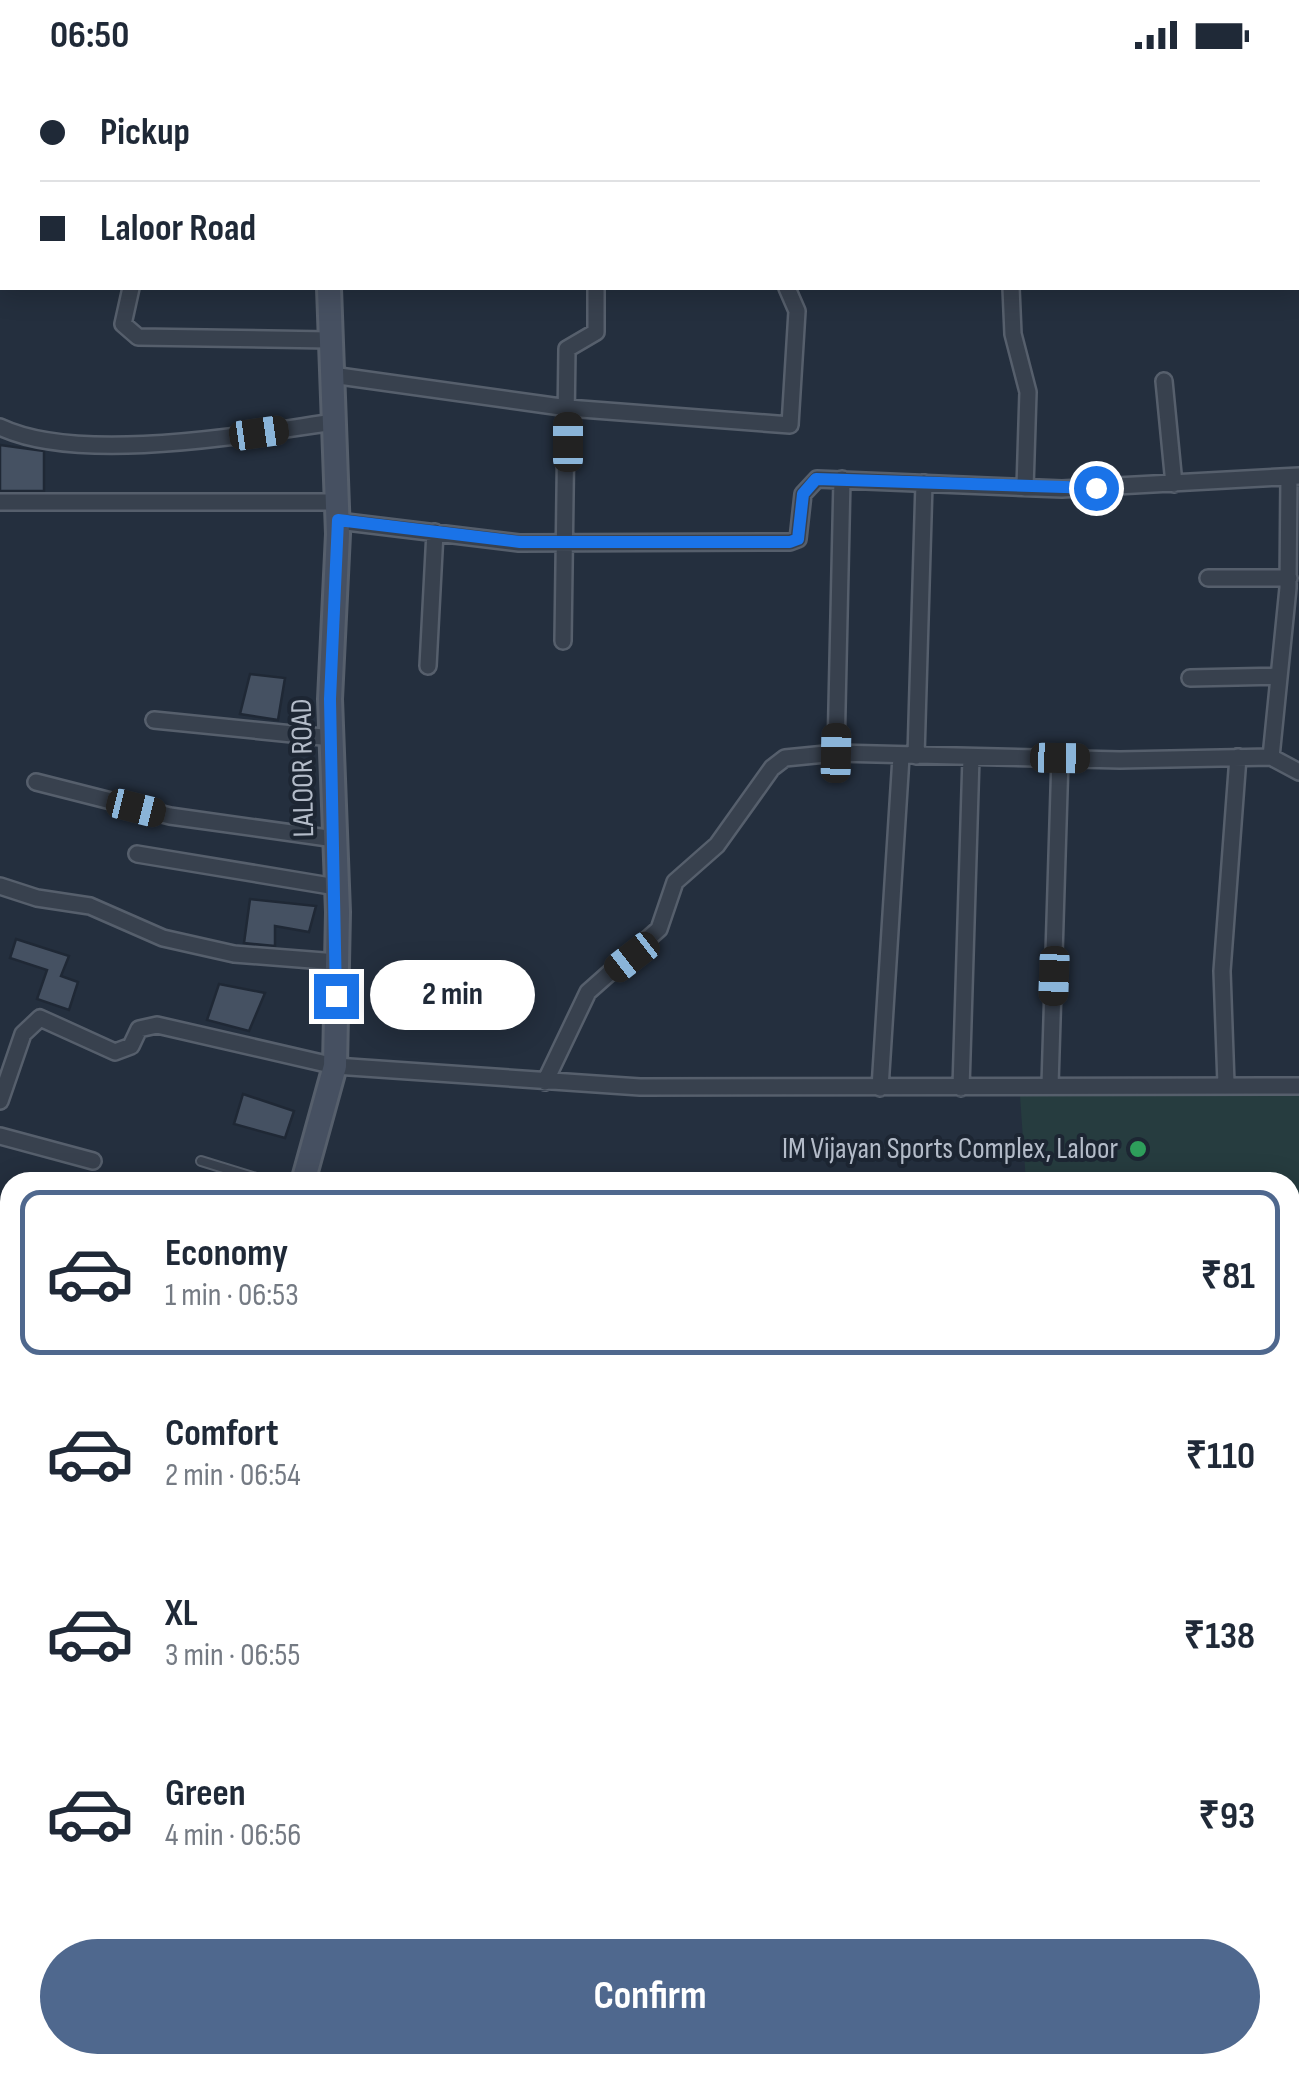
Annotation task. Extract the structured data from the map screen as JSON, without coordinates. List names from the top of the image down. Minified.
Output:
{"streets":{"street":["LALOOR ROAD"]},"places":["IM Vijayan Sports Complex, Laloor"],"page":{"status":"06:50","banner":["Pickup","Laloor Road"],"bubble":"2 min","list":[{"name":"Economy","note":"1 min · 06:53","value":"₹81"},{"name":"Comfort","note":"2 min · 06:54","value":"₹110"},{"name":"XL","note":"3 min · 06:55","value":"₹138"},{"name":"Green","note":"4 min · 06:56","value":"₹93"}],"buttons":"Confirm"}}
